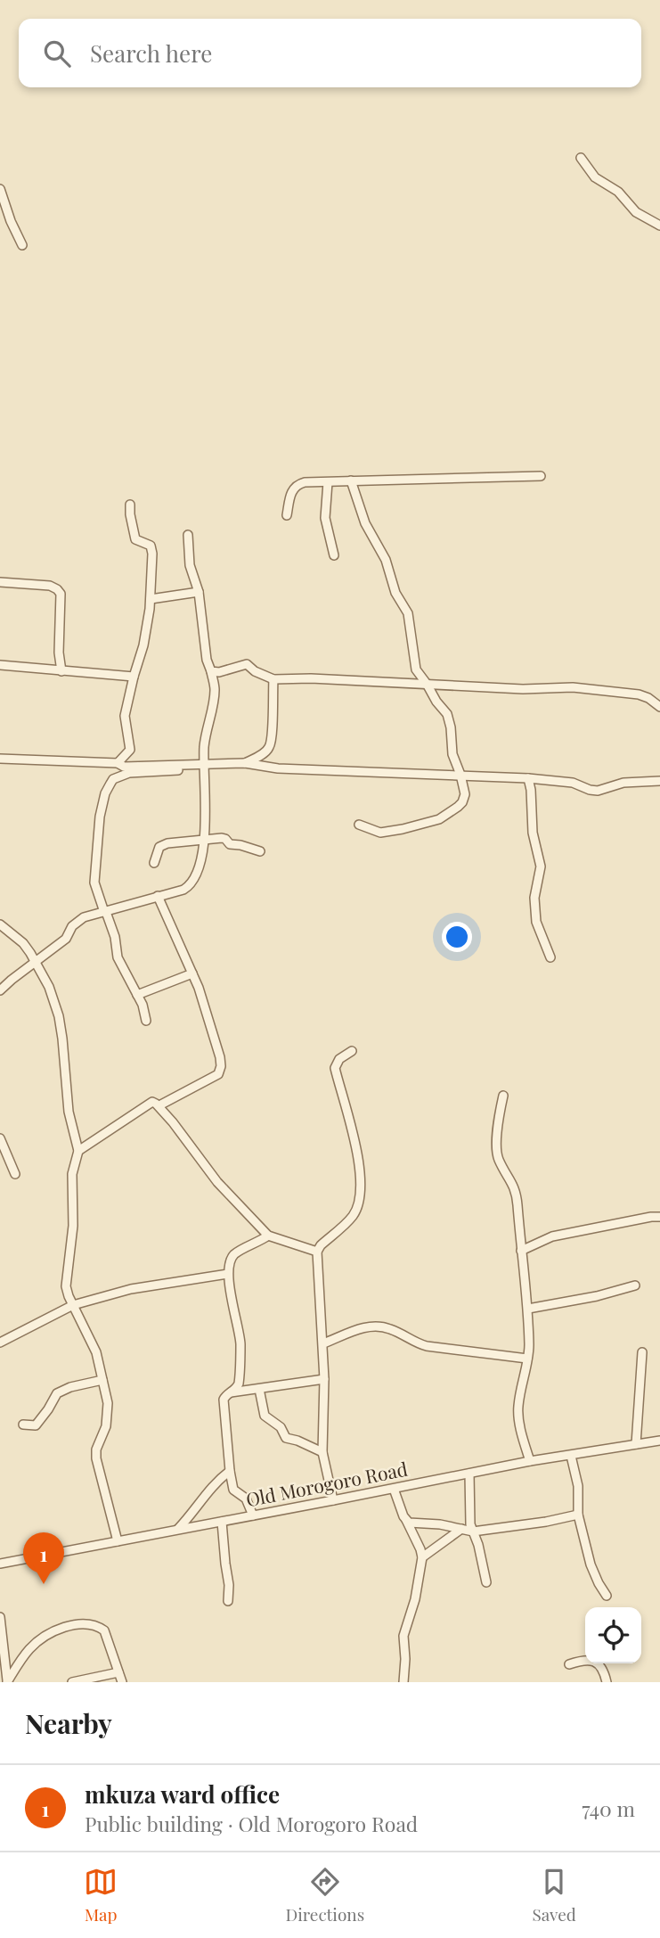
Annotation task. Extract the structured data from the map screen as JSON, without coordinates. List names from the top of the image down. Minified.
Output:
{"streets":{"street":["Old Morogoro Road"]},"page":{"search":"Search here","pins":"1","heading":"Nearby","list":[{"mark":"1","name":"mkuza ward office","note":"Public building · Old Morogoro Road","value":"740 m"}],"nav":["Map","Directions","Saved"]}}
